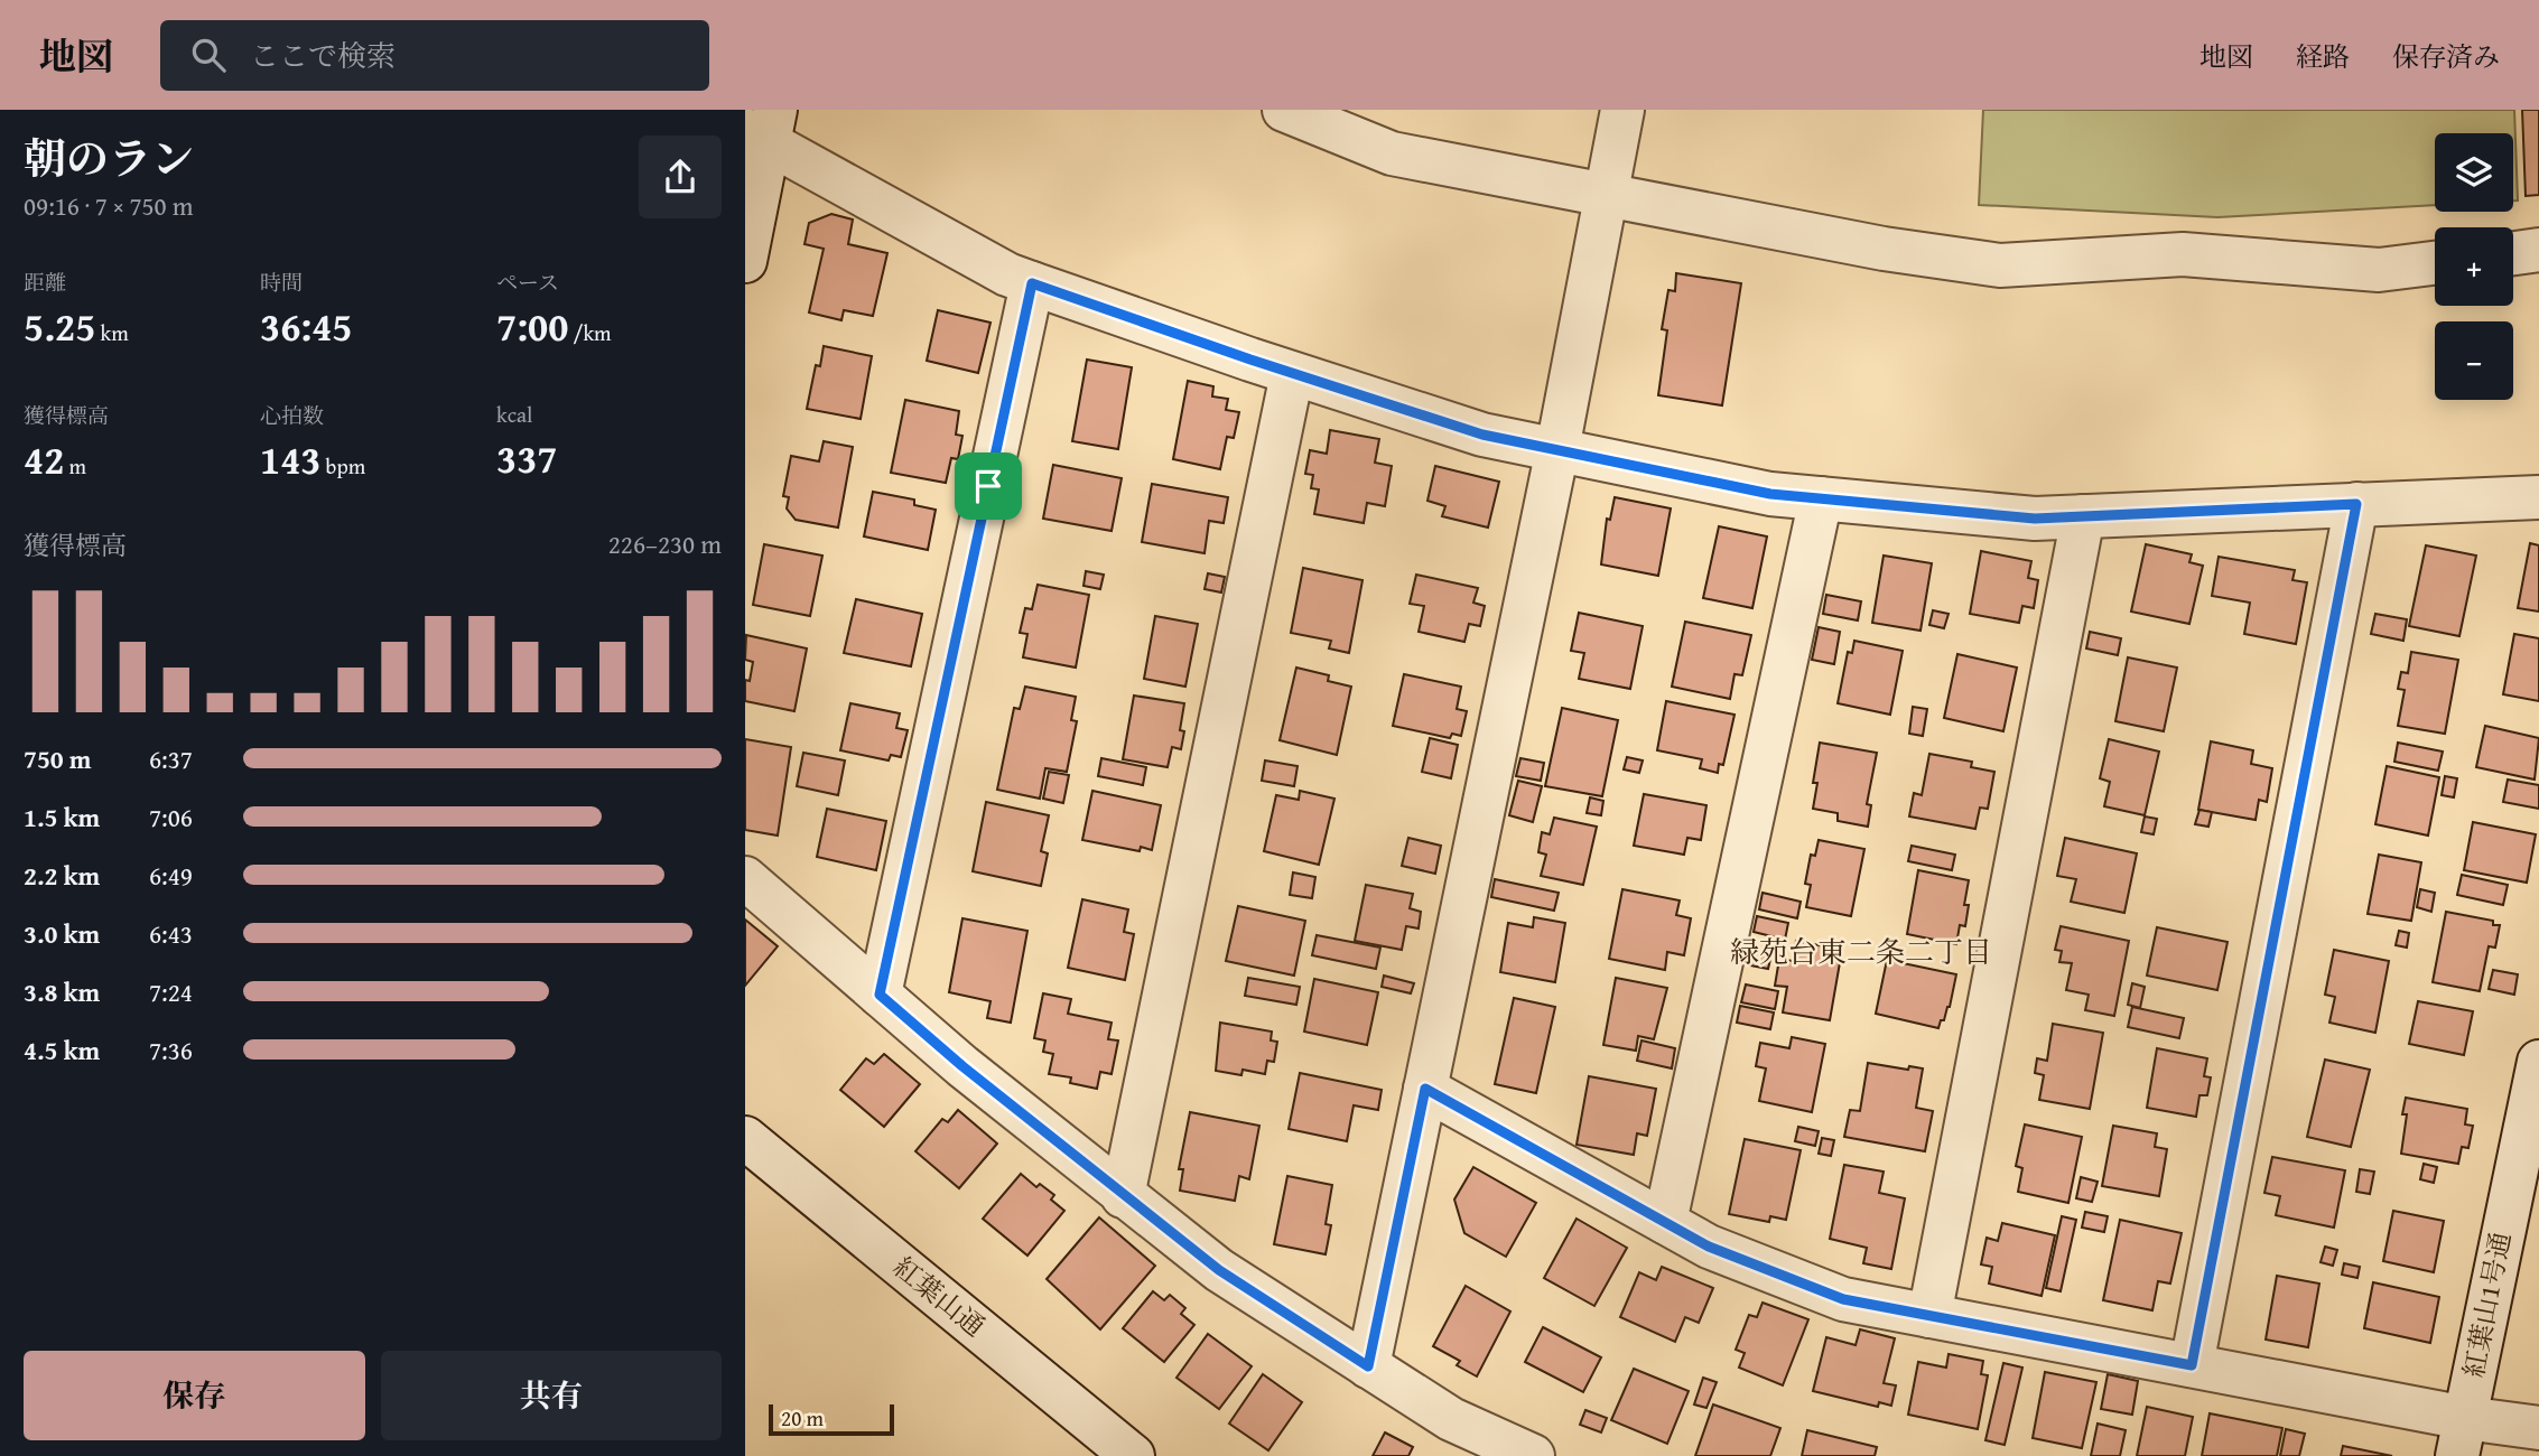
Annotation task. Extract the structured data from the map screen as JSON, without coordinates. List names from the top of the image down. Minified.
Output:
{"streets":{"street":["紅葉山通","紅葉山1号通"]},"districts":["緑苑台東二条二丁目"],"scale_bar":"20 m","page":{"header":"地図","search":"ここで検索","nav":["地図","経路","保存済み"],"heading":["朝のラン","09:16 · 7 × 750 m"],"map_buttons":["+","−"],"stats":[["距離","5.25 km"],["時間","36:45"],["ペース","7:00 /km"],["獲得標高","42 m"],["心拍数","143 bpm"],["kcal","337"]],"chart":["獲得標高","226–230 m"],"list":[{"name":"750 m","note":"6:37"},{"name":"1.5 km","note":"7:06"},{"name":"2.2 km","note":"6:49"},{"name":"3.0 km","note":"6:43"},{"name":"3.8 km","note":"7:24"},{"name":"4.5 km","note":"7:36"}],"buttons":["保存","共有"],"scale":"20 m"}}
